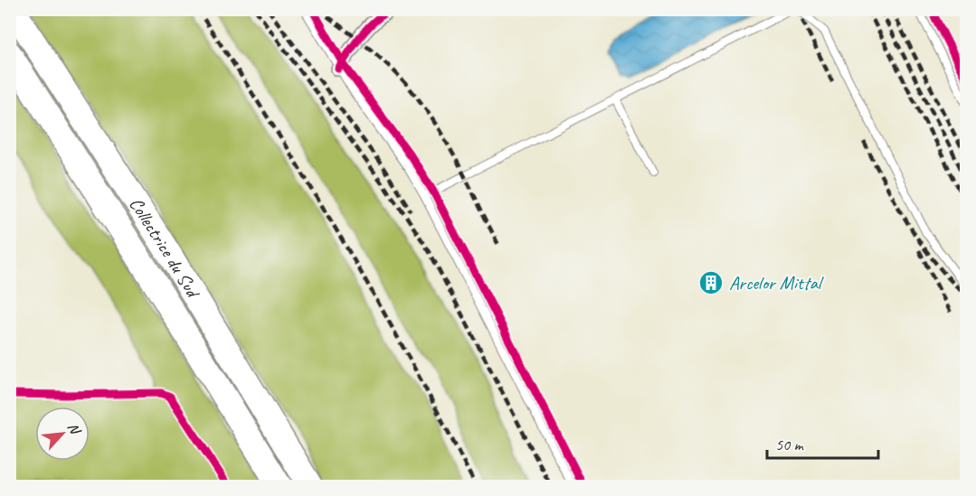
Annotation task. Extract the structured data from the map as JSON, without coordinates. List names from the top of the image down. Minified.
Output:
{"streets":{"highway":["Collectrice du Sud"]},"places":{"building":["Arcelor Mittal"]},"scale_bar":"50 m","north":"top right"}
